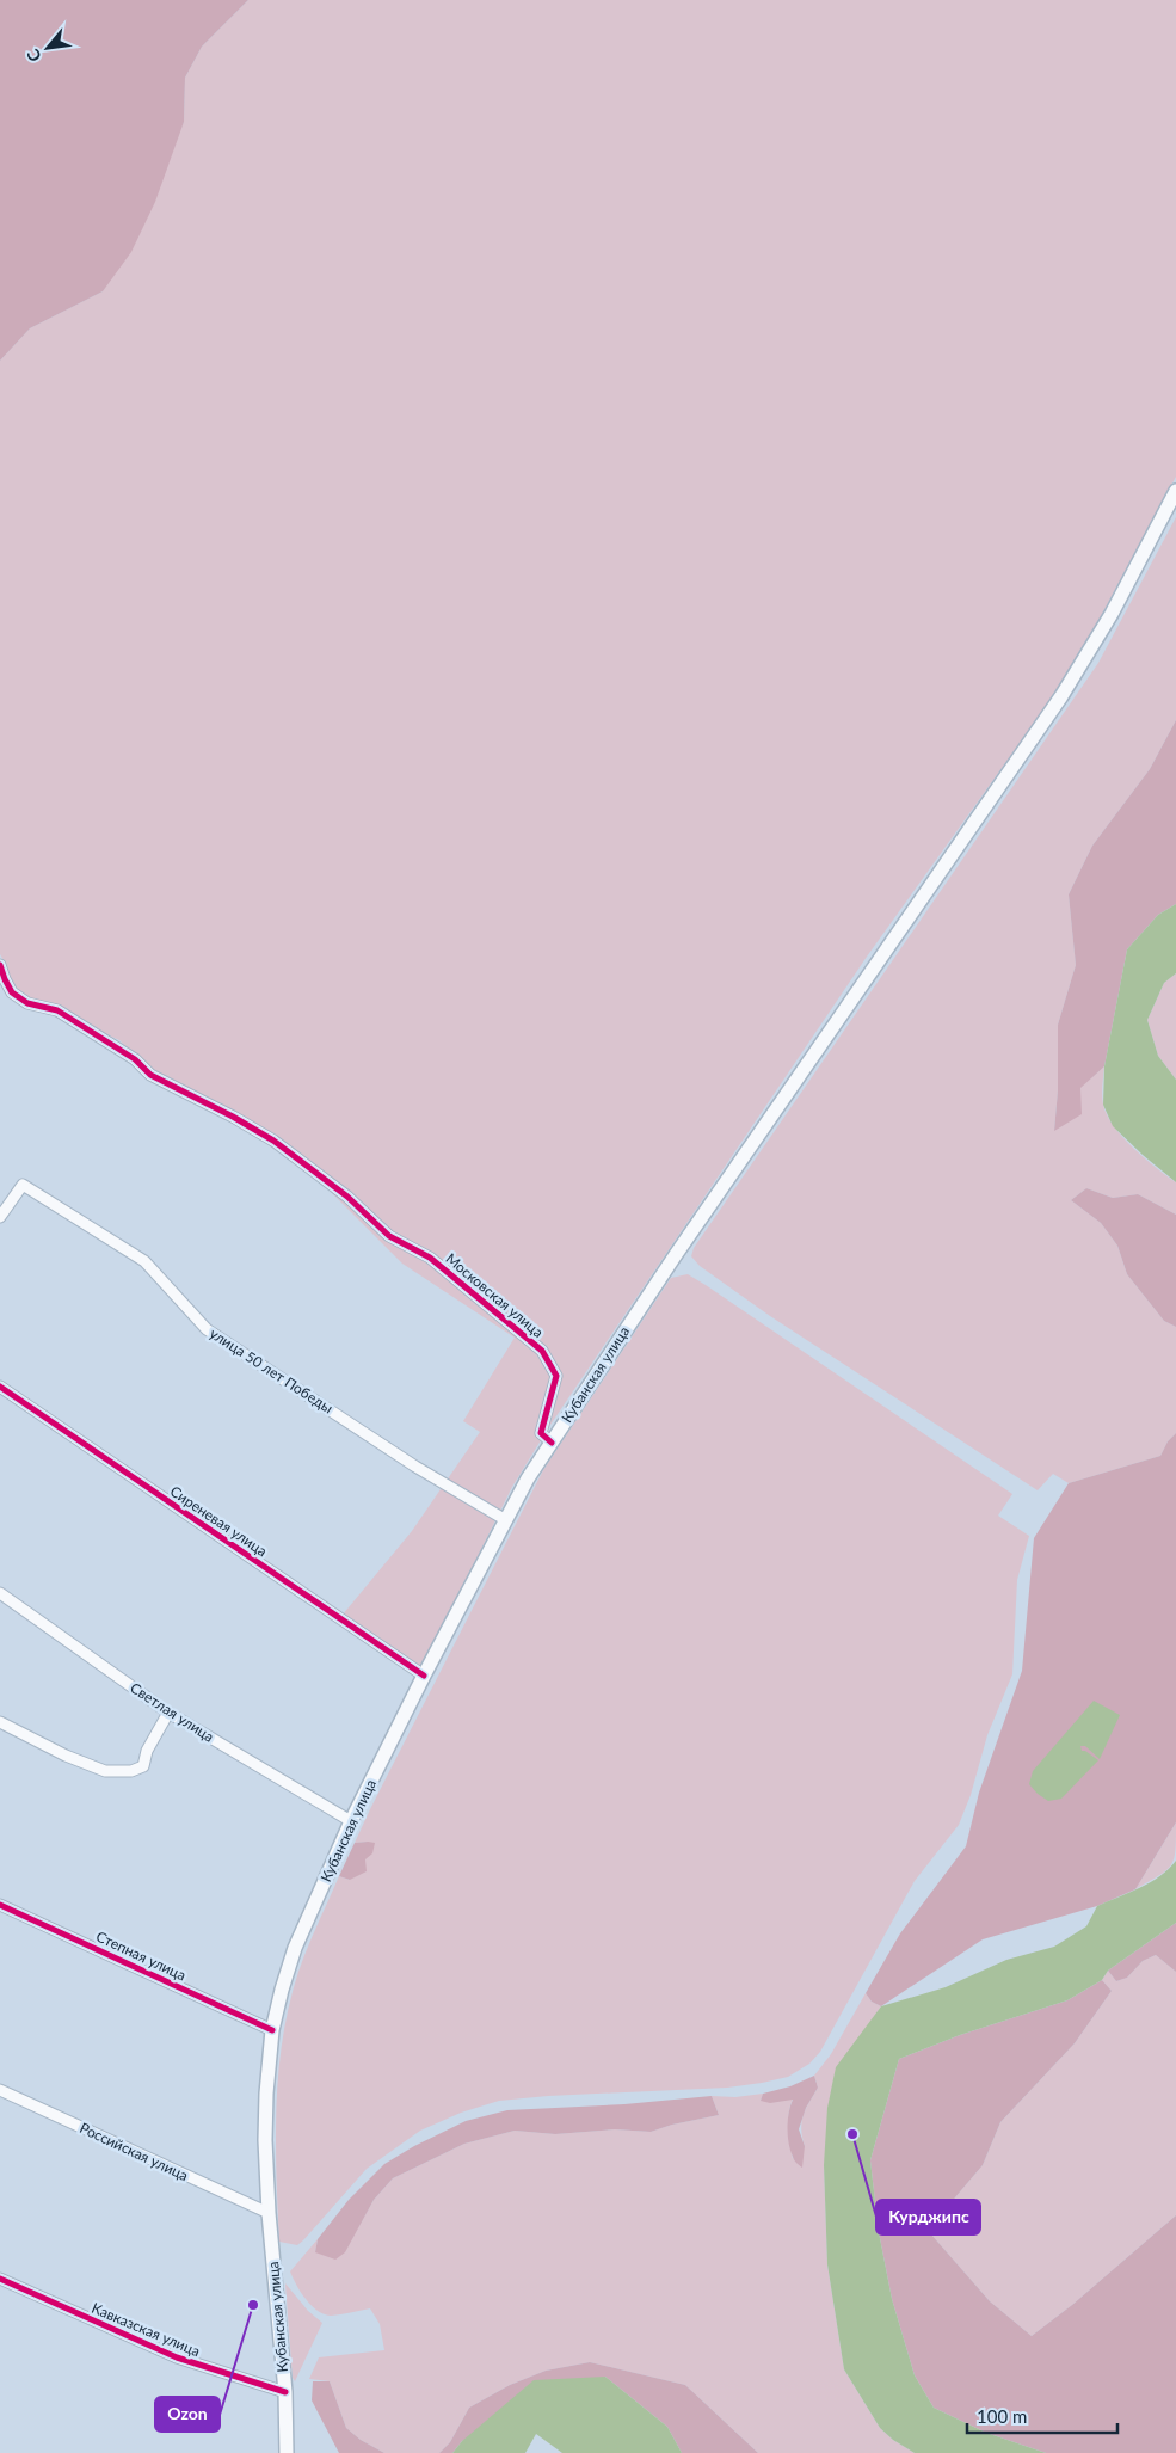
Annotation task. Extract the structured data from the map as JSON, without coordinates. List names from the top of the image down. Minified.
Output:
{"streets":{"main road":["Кубанская улица"],"street":["Московская улица","улица 50 лет Победы","Сиреневая улица","Светлая улица","Степная улица","Российская улица","Кавказская улица"]},"crossings":[["Московская улица","Кубанская улица"],["улица 50 лет Победы","Кубанская улица"],["Кубанская улица","Сиреневая улица"],["Кубанская улица","Светлая улица"],["Кубанская улица","Степная улица"],["Кубанская улица","Российская улица"],["Кубанская улица","Кавказская улица"]],"places":["Курджипс","Ozon"],"scale_bar":"100 m","north":"bottom left"}
